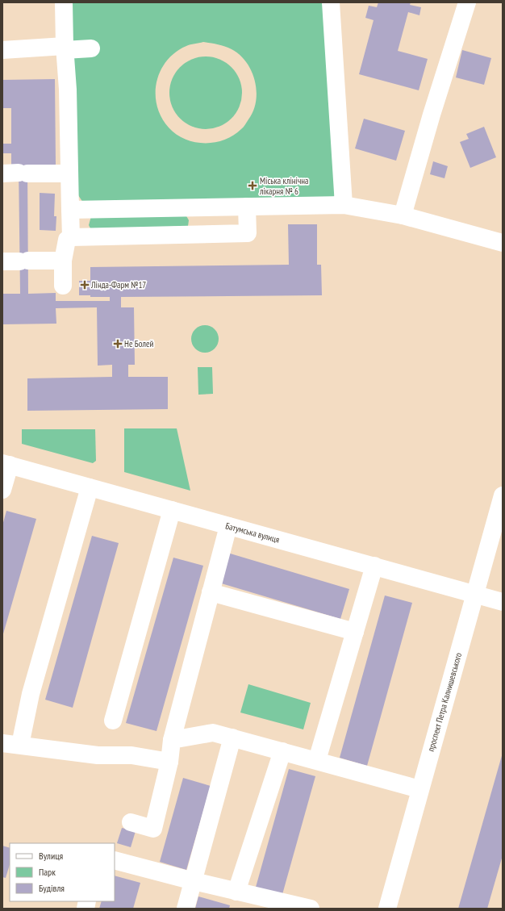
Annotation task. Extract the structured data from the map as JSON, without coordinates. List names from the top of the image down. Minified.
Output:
{"streets":{"street":["Батумська вулиця","проспект Петра Калнишевського"]},"crossings":[["Батумська вулиця","проспект Петра Калнишевського"]],"places":{"health":["Міська клінічна лікарня № 6","Лінда-Фарм №17","Не Болей"]},"legend":["Вулиця","Парк","Будівля"]}
